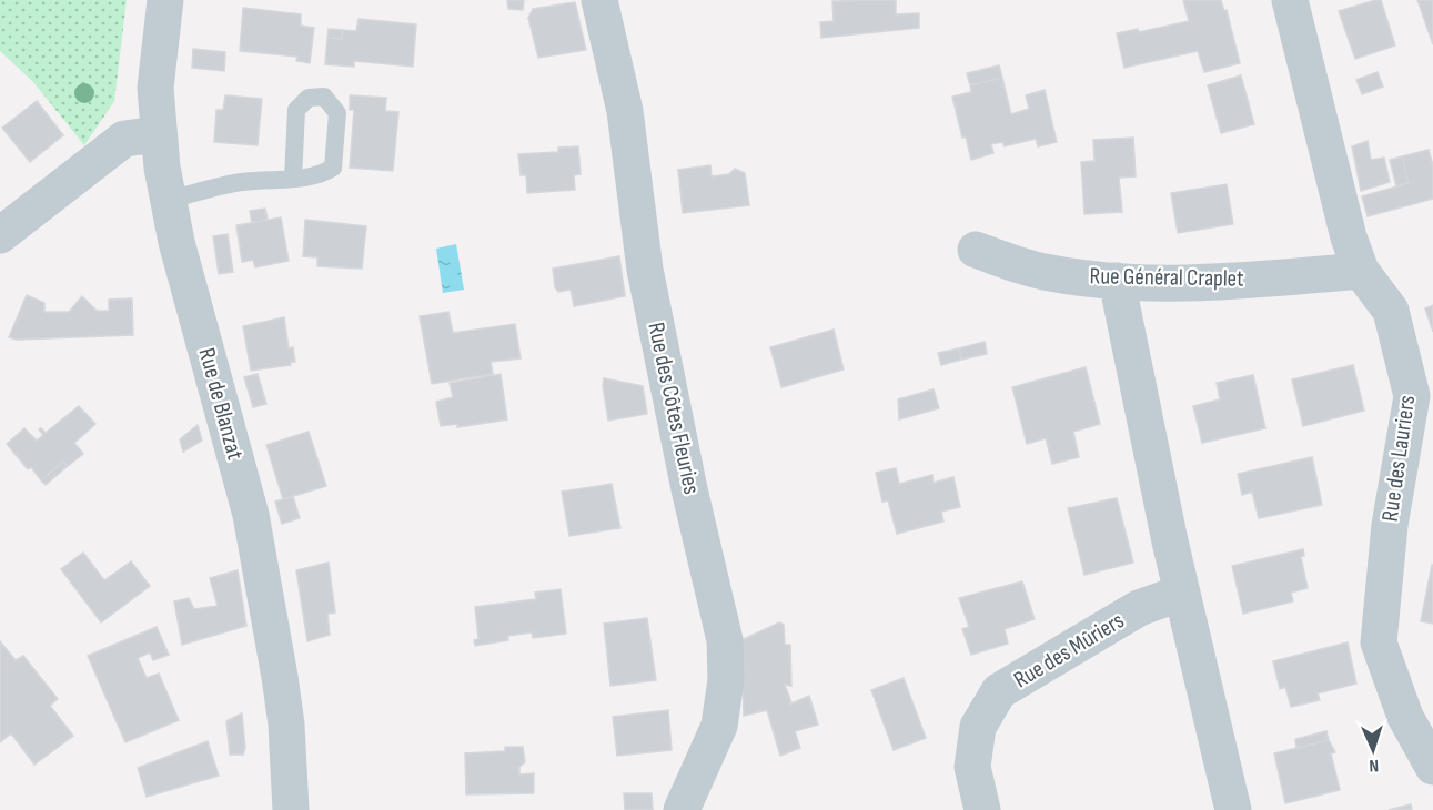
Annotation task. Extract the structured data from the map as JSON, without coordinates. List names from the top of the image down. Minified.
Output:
{"streets":{"street":["Rue Général Craplet","Rue de Blanzat","Rue des Côtes Fleuries","Rue des Lauriers","Rue des Mûriers"]},"crossings":[["Rue Général Craplet","Rue des Lauriers"]],"north":"bottom"}
